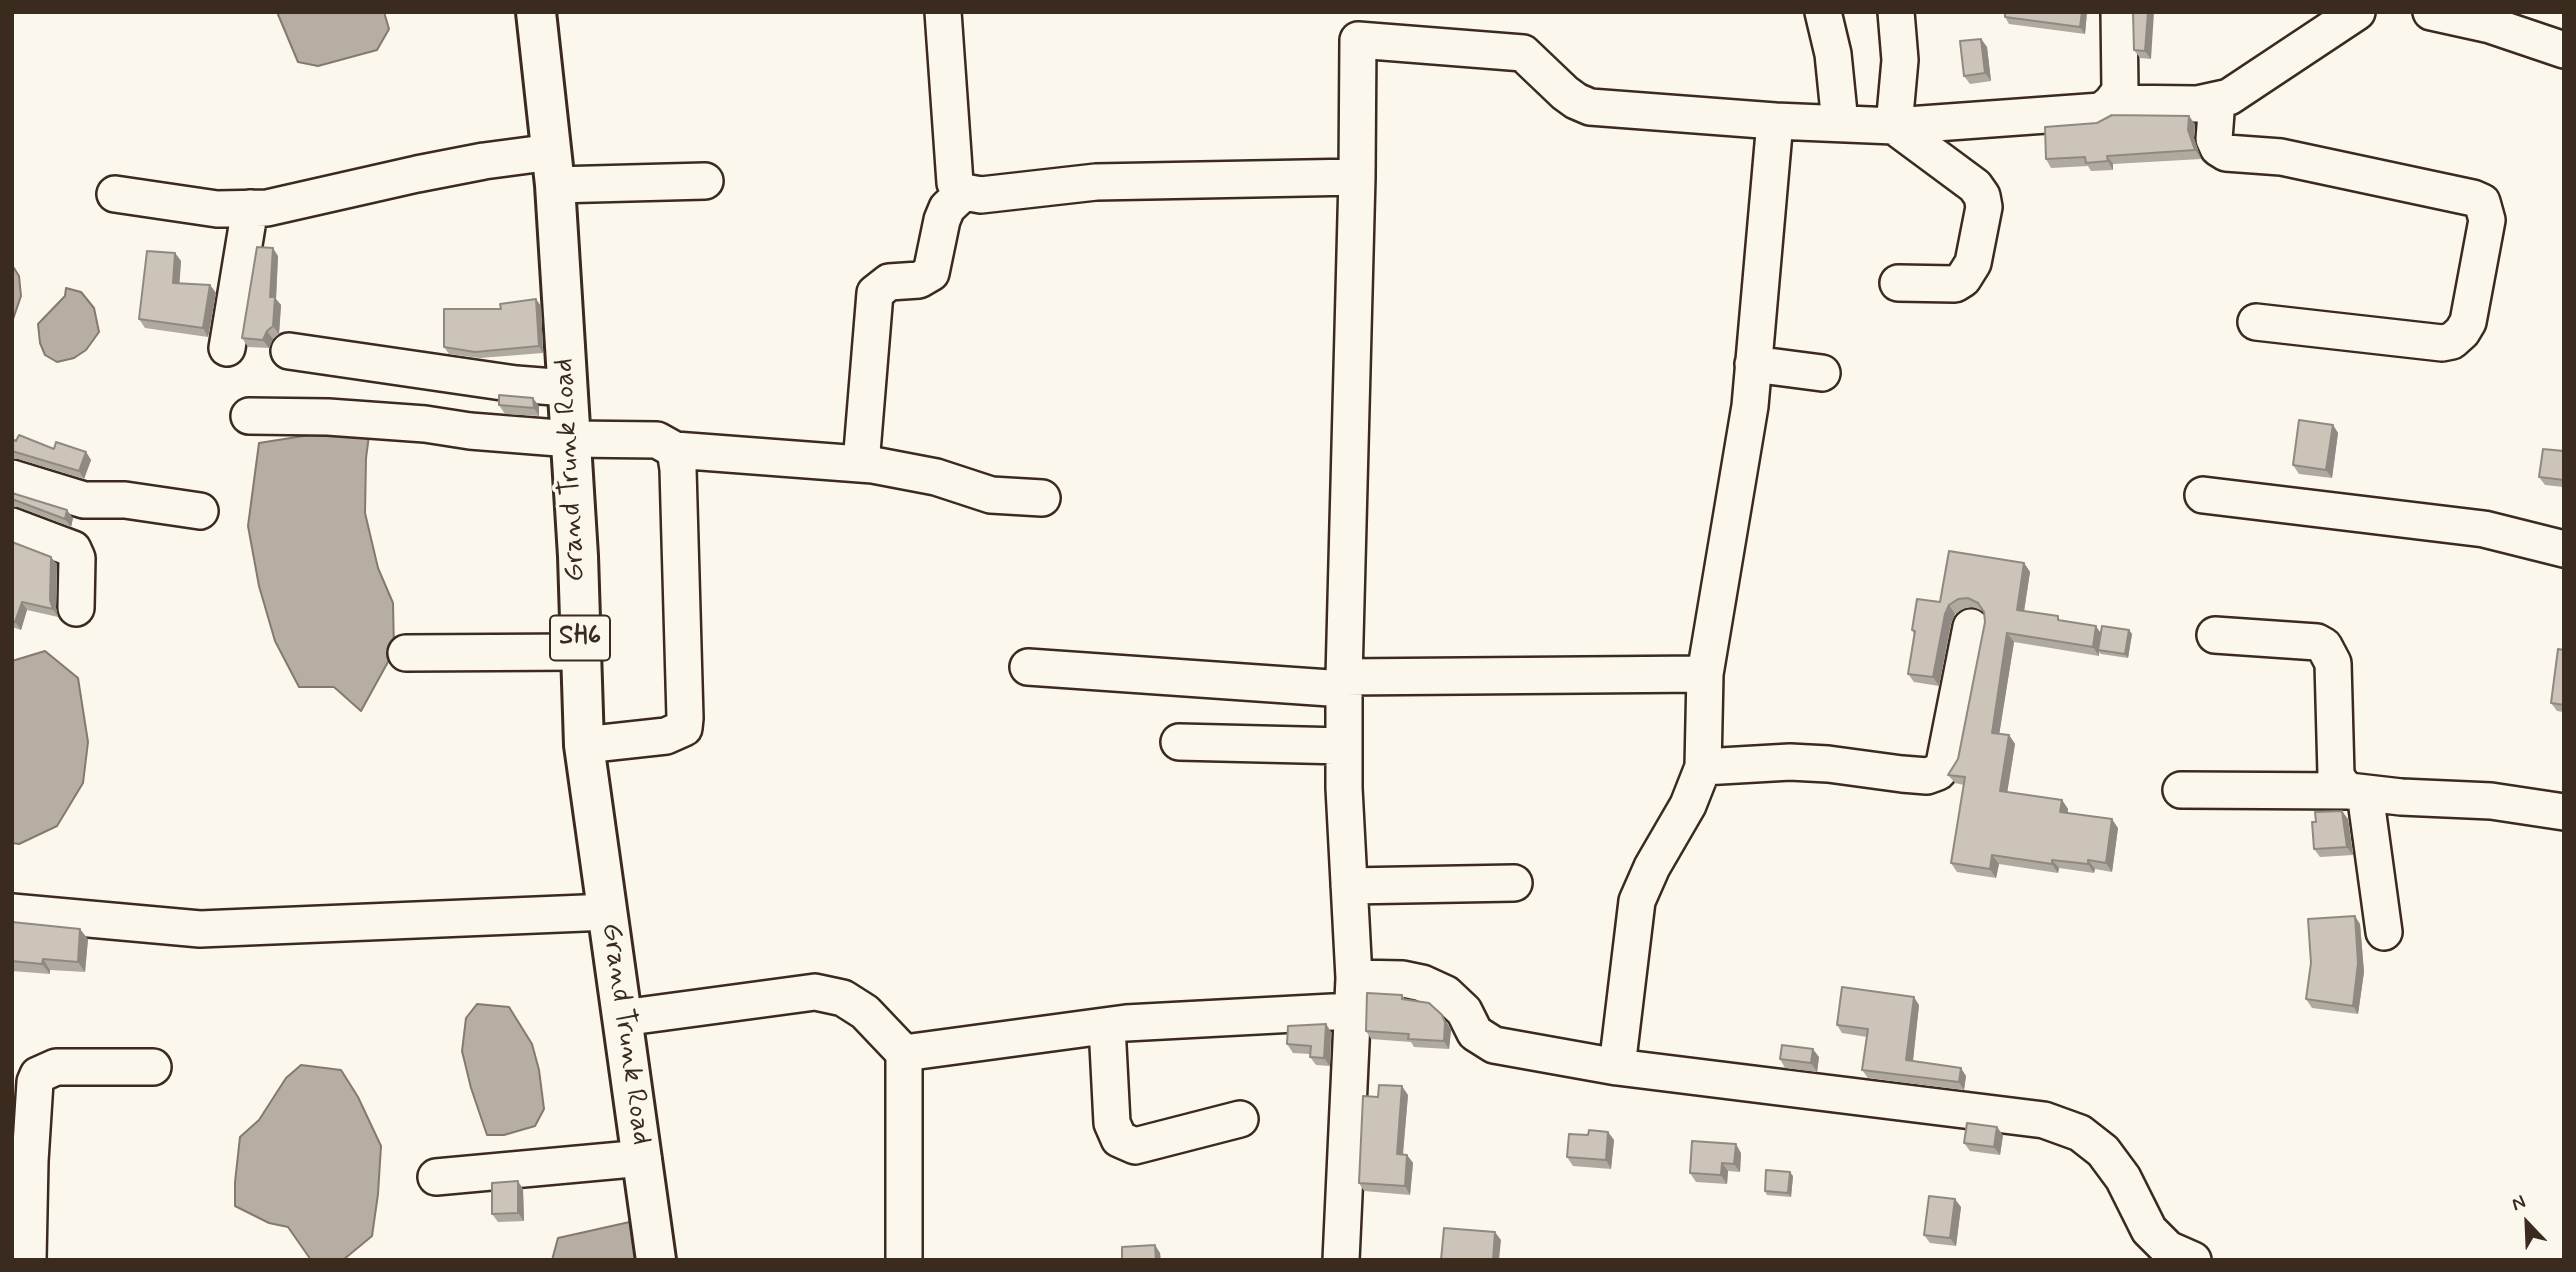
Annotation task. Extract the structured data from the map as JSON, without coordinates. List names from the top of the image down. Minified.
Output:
{"streets":{"main road":["Grand Trunk Road","SH6"]},"north":"top left"}
